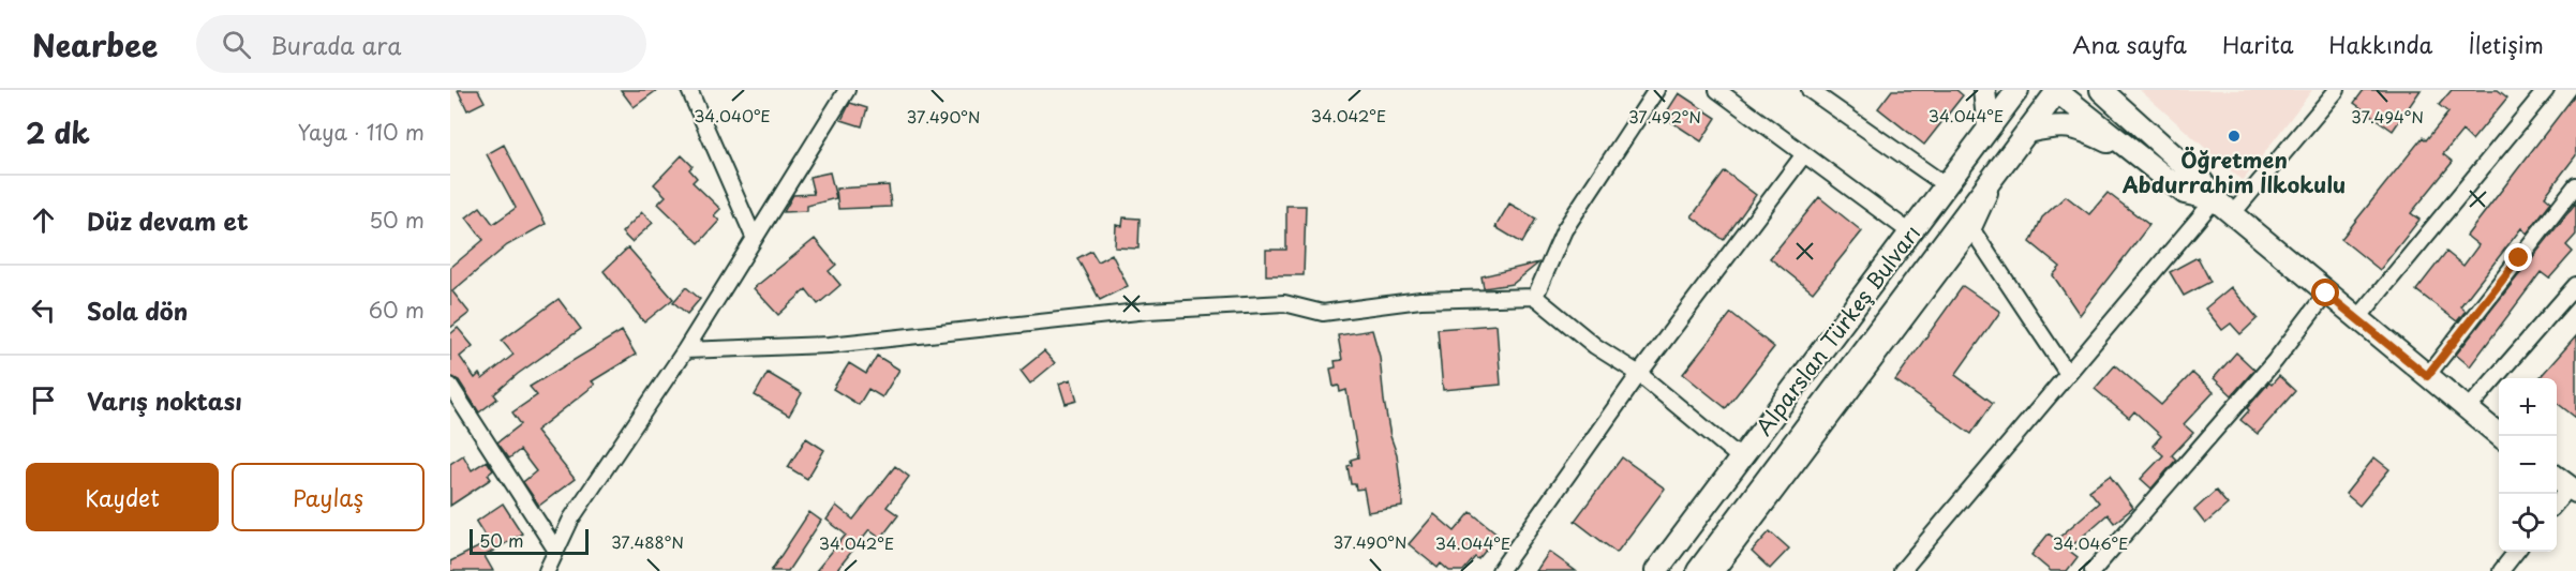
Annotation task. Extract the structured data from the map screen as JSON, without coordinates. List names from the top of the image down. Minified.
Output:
{"streets":{"main road":["Alparslan Türkeş Bulvarı"]},"places":["Öğretmen Abdurrahim İlkokulu"],"scale_bar":"50 m","page":{"header":"Nearbee","search":"Burada ara","nav":["Ana sayfa","Harita","Hakkında","İletişim"],"heading":["2 dk","Yaya · 110 m"],"list":[["Düz devam et","50 m"],["Sola dön","60 m"],"Varış noktası"],"map_buttons":["+","−"],"buttons":["Kaydet","Paylaş"],"scale":"50 m"},"coordinates":["34.040°E","34.042°E","34.044°E","37.490°N","37.492°N","37.494°N","37.488°N","34.046°E"]}
